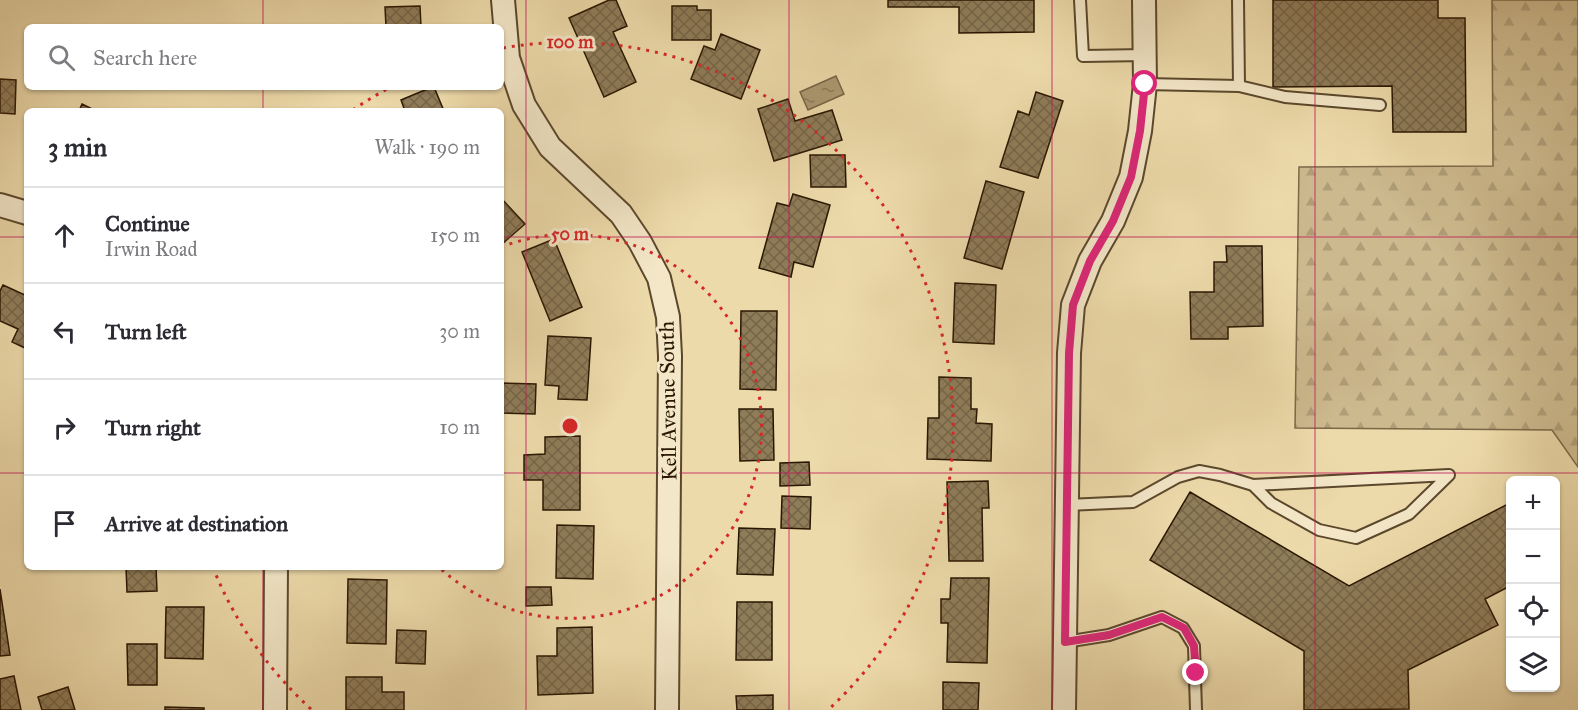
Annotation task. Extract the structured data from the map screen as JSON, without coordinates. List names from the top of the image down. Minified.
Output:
{"streets":{"street":["Kell Avenue South"]},"page":{"search":"Search here","heading":["3 min","Walk · 190 m"],"list":[["Continue","Irwin Road","150 m"],["Turn left","30 m"],["Turn right","10 m"],"Arrive at destination"],"map_buttons":["+","−"]},"rings":["100 m","50 m"]}
